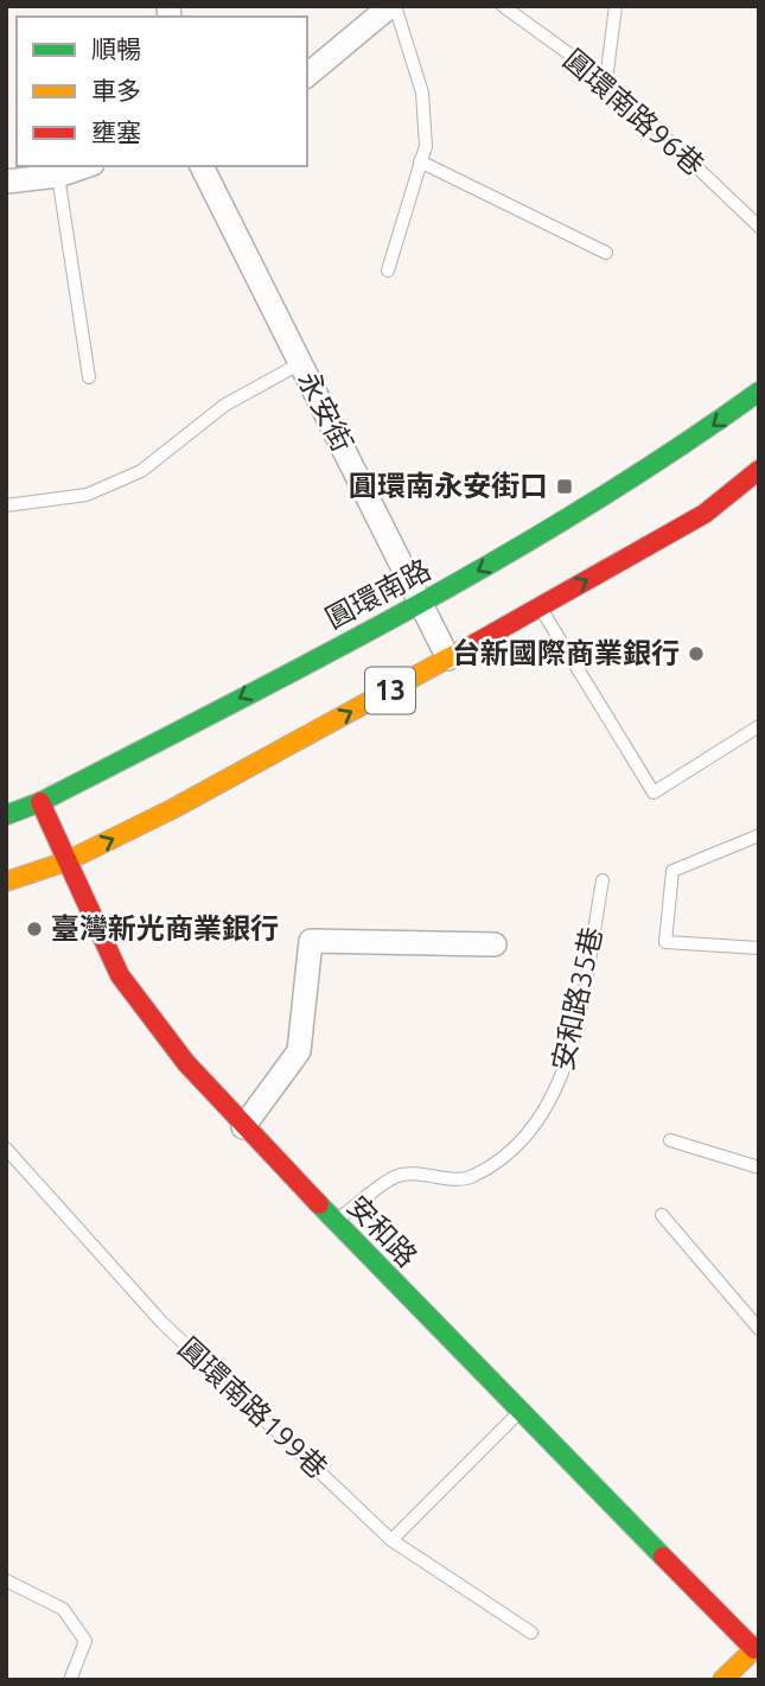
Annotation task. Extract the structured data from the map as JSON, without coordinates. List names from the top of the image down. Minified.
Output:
{"streets":{"main road":["圓環南路","13","安和路"],"street":["永安街"],"lane":["圓環南路96巷","安和路35巷","圓環南路199巷"]},"crossings":[["永安街","圓環南路"],["永安街","13"],["圓環南路","安和路"],["13","安和路"],["安和路35巷","安和路"]],"places":{"transit":["圓環南永安街口"],"other":["台新國際商業銀行","臺灣新光商業銀行"]},"legend":["順暢","車多","壅塞"]}
